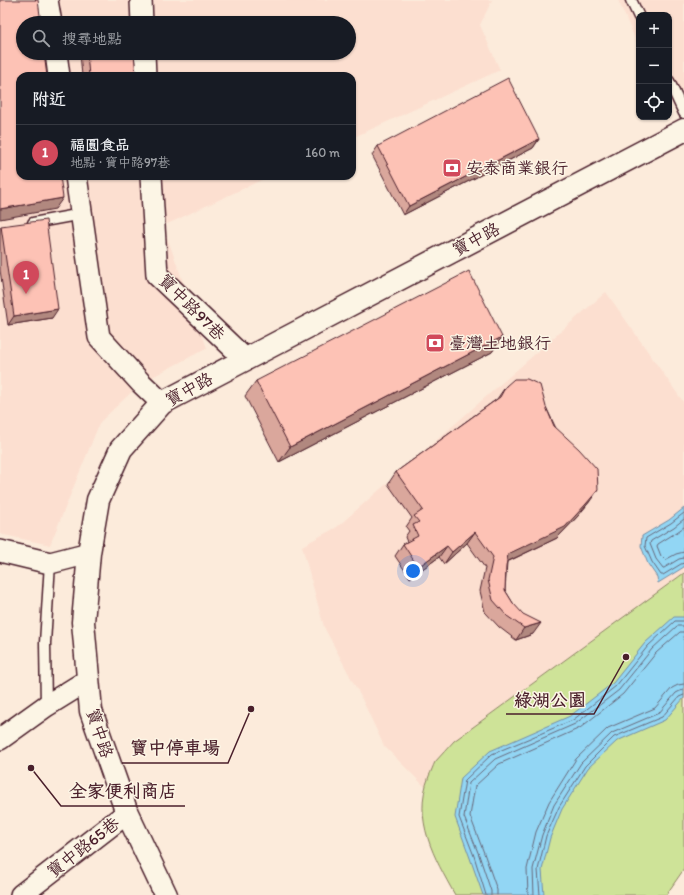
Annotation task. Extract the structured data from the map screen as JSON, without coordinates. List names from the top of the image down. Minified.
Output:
{"streets":{"street":["寶中路","寶中路97巷","寶中路65巷"]},"crossings":[["寶中路","寶中路97巷"],["寶中路","寶中路65巷"]],"places":{"bank":["安泰商業銀行","臺灣土地銀行"],"other":["綠湖公園","寶中停車場","全家便利商店"]},"page":{"map_buttons":["+","−"],"search":"搜尋地點","heading":"附近","list":[{"mark":"1","name":"福圓食品","note":"地點 · 寶中路97巷","value":"160 m"}],"pins":"1"}}
